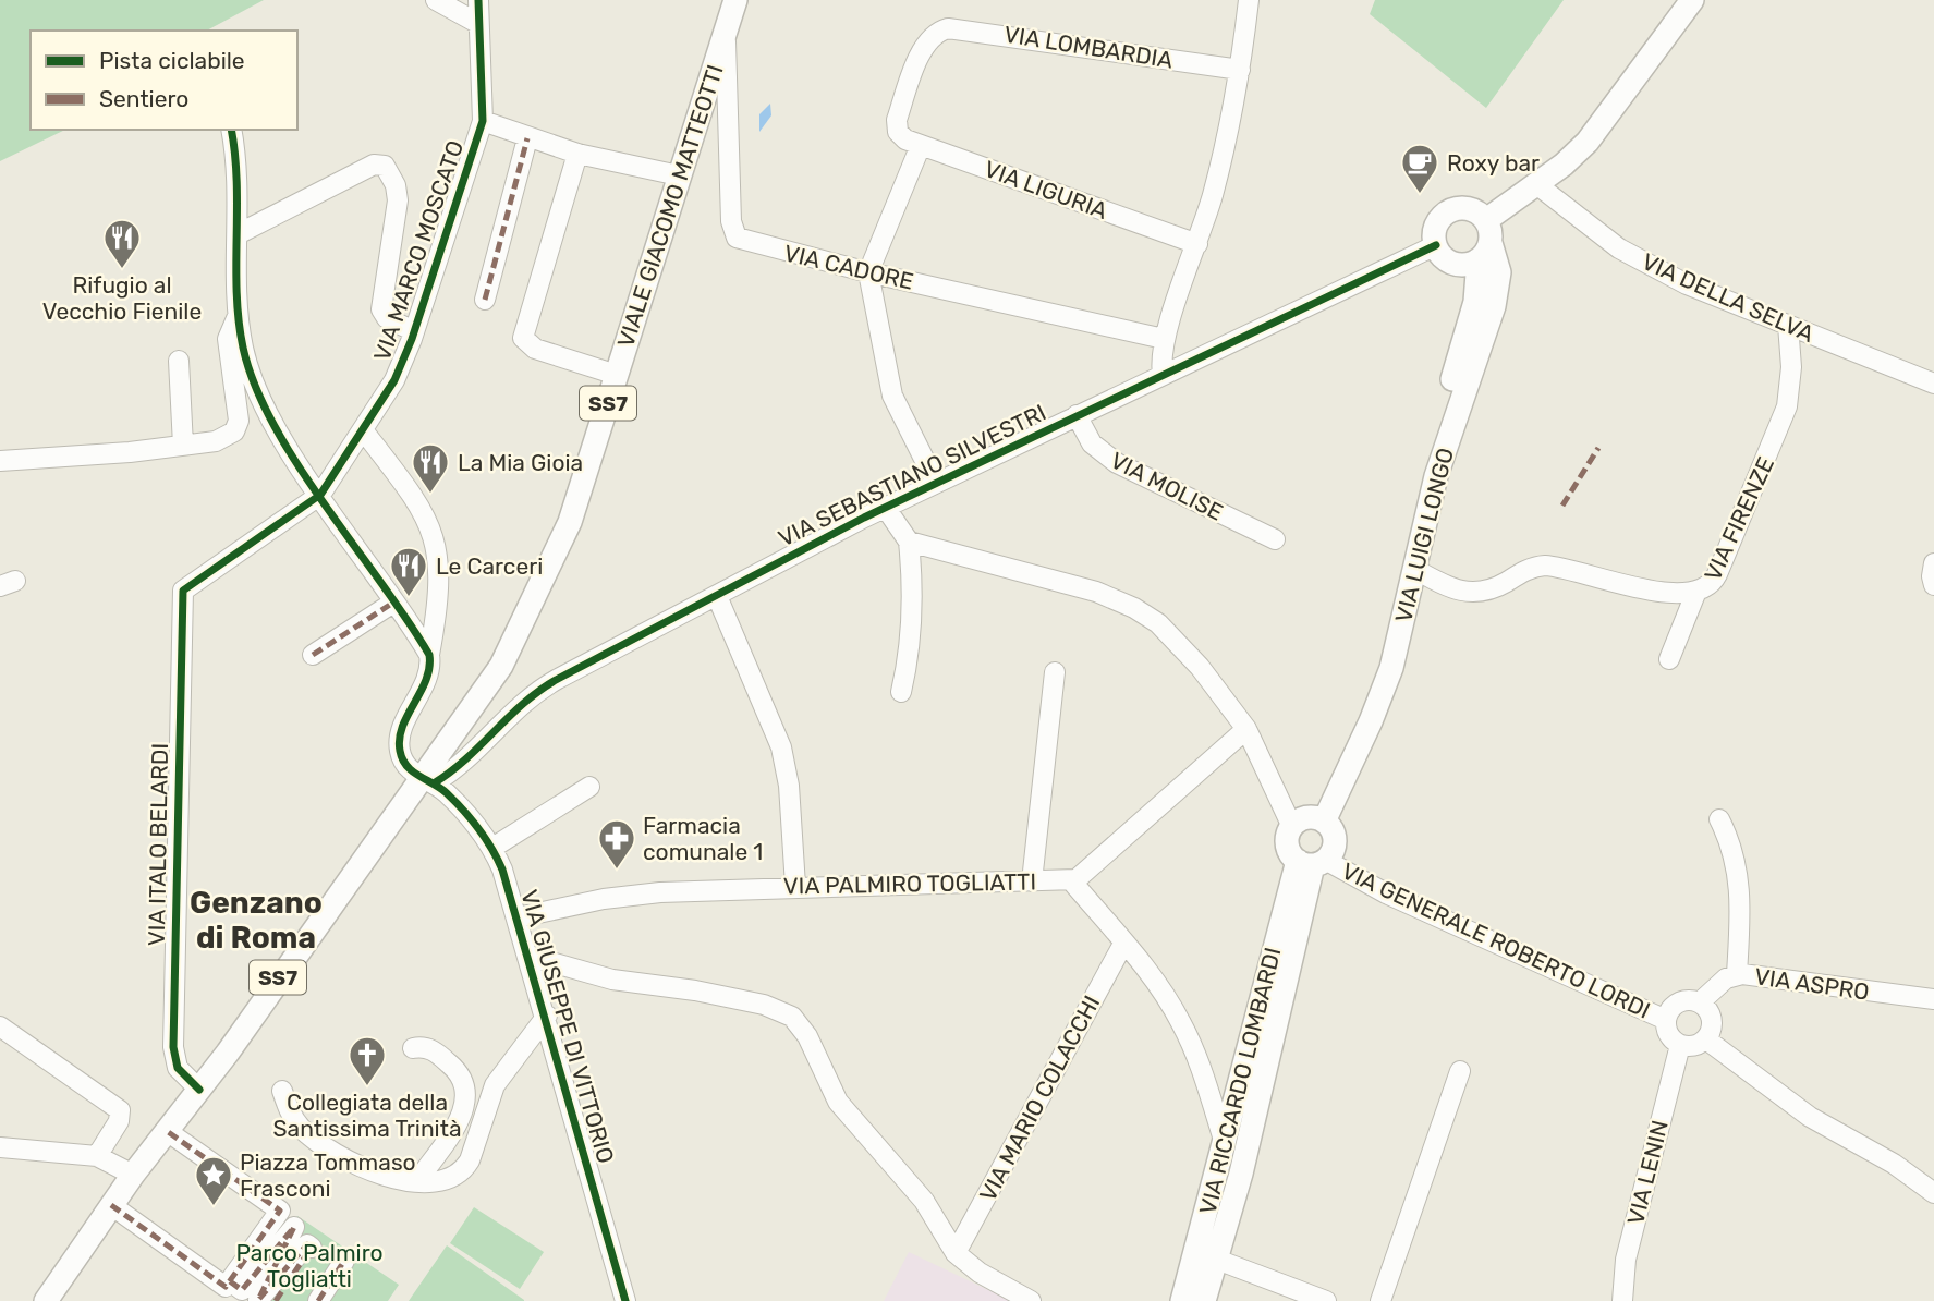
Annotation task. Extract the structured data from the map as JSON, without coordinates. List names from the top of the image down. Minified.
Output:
{"streets":{"main road":["VIALE GIACOMO MATTEOTTI","SS7","VIA LUIGI LONGO","VIA RICCARDO LOMBARDI"],"street":["VIA LOMBARDIA","VIA LIGURIA","VIA MARCO MOSCATO","VIA CADORE","VIA DELLA SELVA","VIA SEBASTIANO SILVESTRI","VIA MOLISE","VIA FIRENZE","VIA ITALO BELARDI","VIA PALMIRO TOGLIATTI","VIA GENERALE ROBERTO LORDI","VIA ASPRO","VIA GIUSEPPE DI VITTORIO","VIA MARIO COLACCHI","VIA LENIN"]},"crossings":[["VIA LOMBARDIA","VIA LIGURIA"],["VIALE GIACOMO MATTEOTTI","VIA CADORE"],["VIALE GIACOMO MATTEOTTI","SS7"],["VIALE GIACOMO MATTEOTTI","VIA SEBASTIANO SILVESTRI"],["VIALE GIACOMO MATTEOTTI","VIA GIUSEPPE DI VITTORIO"],["VIA MARCO MOSCATO","VIA ITALO BELARDI"],["VIA DELLA SELVA","VIA FIRENZE"],["SS7","VIA SEBASTIANO SILVESTRI"],["SS7","VIA ITALO BELARDI"],["SS7","VIA GIUSEPPE DI VITTORIO"],["VIA SEBASTIANO SILVESTRI","VIA MOLISE"],["VIA SEBASTIANO SILVESTRI","VIA LUIGI LONGO"],["VIA SEBASTIANO SILVESTRI","VIA GIUSEPPE DI VITTORIO"],["VIA FIRENZE","VIA LUIGI LONGO"],["VIA PALMIRO TOGLIATTI","VIA GIUSEPPE DI VITTORIO"],["VIA GENERALE ROBERTO LORDI","VIA ASPRO"],["VIA GENERALE ROBERTO LORDI","VIA RICCARDO LOMBARDI"],["VIA GENERALE ROBERTO LORDI","VIA LENIN"],["VIA ASPRO","VIA LENIN"]],"districts":["Genzano di Roma"],"parks":["Parco Palmiro Togliatti"],"places":{"cafe":["Roxy bar"],"restaurant":["Rifugio al Vecchio Fienile","La Mia Gioia","Le Carceri"],"pharmacy":["Farmacia comunale 1"],"church":["Collegiata della Santissima Trinità"],"place":["Piazza Tommaso Frasconi"]},"legend":["Pista ciclabile","Sentiero"]}
